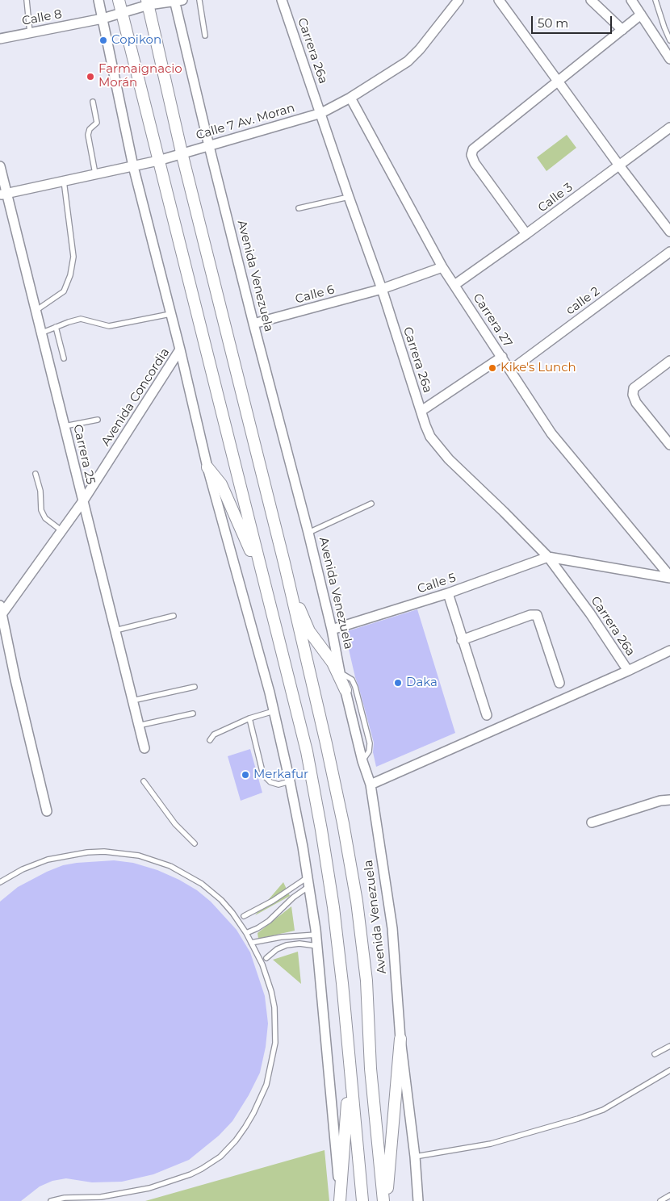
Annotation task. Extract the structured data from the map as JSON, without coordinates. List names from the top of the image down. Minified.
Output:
{"streets":{"street":["Calle 8","Carrera 26a","Calle 7 Av. Moran","Calle 3","Avenida Venezuela","Calle 6","calle 2","Carrera 27","Avenida Concordia","Carrera 25","Calle 5"]},"crossings":[["Calle 8","Avenida Venezuela"],["Carrera 26a","Calle 7 Av. Moran"],["Carrera 26a","Calle 6"],["Carrera 26a","Calle 5"],["Calle 7 Av. Moran","Avenida Venezuela"],["Calle 7 Av. Moran","Carrera 27"],["Calle 7 Av. Moran","Carrera 25"],["Calle 3","Carrera 27"],["Avenida Venezuela","Calle 6"],["Avenida Venezuela","Calle 5"],["Calle 6","Carrera 27"],["calle 2","Carrera 27"],["Avenida Concordia","Carrera 25"]],"places":["Copikon","Farmaignacio Morán","Kike's Lunch","Daka","Merkafur"],"scale_bar":"50 m"}
